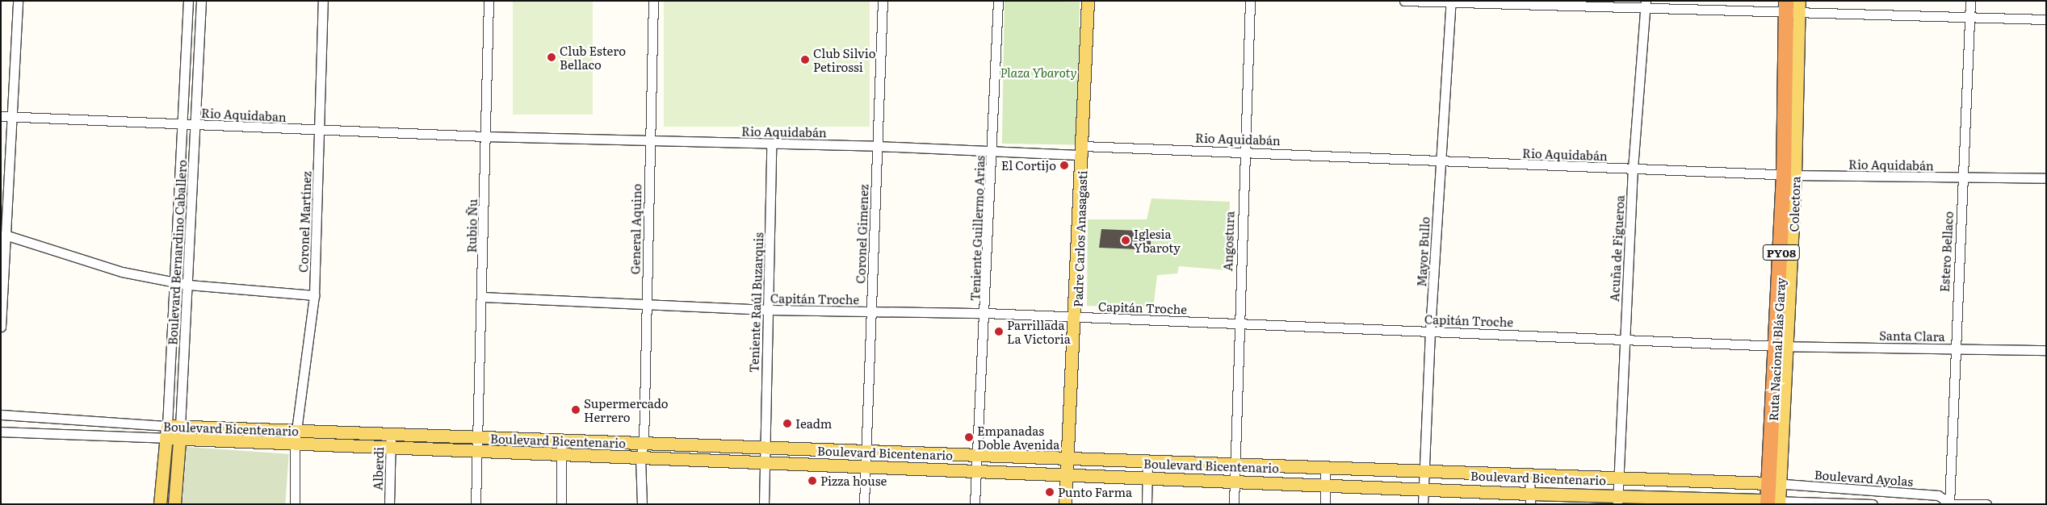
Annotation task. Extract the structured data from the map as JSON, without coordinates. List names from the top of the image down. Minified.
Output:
{"streets":{"highway":["PY08","Ruta Nacional Blás Garay"],"main road":["Padre Carlos Anasagasti","Boulevard Bernardino Caballero","Boulevard Bicentenario"],"street":["Rio Aquidaban","Rio Aquidabán","Coronel Martínez","Rubio Ñu","Teniente Guillermo Arias","General Aquino","Coronel Gimenez","Angostura","Acuña de Figueroa","Mayor Bullo","Estero Bellaco","Capitán Troche","Teniente Raúl Buzarquis","Santa Clara","Alberdi","Boulevard Ayolas"]},"crossings":[["Rio Aquidaban","Rio Aquidabán"],["Rio Aquidaban","Coronel Martínez"],["Rio Aquidaban","Rubio Ñu"],["Rio Aquidaban","Boulevard Bernardino Caballero"],["Rio Aquidabán","Rubio Ñu"],["Rio Aquidabán","Teniente Guillermo Arias"],["Rio Aquidabán","General Aquino"],["Rio Aquidabán","Coronel Gimenez"],["Rio Aquidabán","Padre Carlos Anasagasti"],["Rio Aquidabán","Angostura"],["Rio Aquidabán","Acuña de Figueroa"],["Rio Aquidabán","Mayor Bullo"],["Rio Aquidabán","Estero Bellaco"],["Rio Aquidabán","Teniente Raúl Buzarquis"],["Rio Aquidabán","Ruta Nacional Blás Garay"],["Coronel Martínez","Boulevard Bicentenario"],["Rubio Ñu","Capitán Troche"],["Rubio Ñu","Boulevard Bicentenario"],["Teniente Guillermo Arias","Capitán Troche"],["Teniente Guillermo Arias","Boulevard Bicentenario"],["General Aquino","Capitán Troche"],["General Aquino","Boulevard Bicentenario"],["Coronel Gimenez","Capitán Troche"],["Coronel Gimenez","Boulevard Bicentenario"],["Padre Carlos Anasagasti","Capitán Troche"],["Padre Carlos Anasagasti","Boulevard Bicentenario"],["Angostura","Capitán Troche"],["Angostura","Boulevard Bicentenario"],["Acuña de Figueroa","Capitán Troche"],["Acuña de Figueroa","Boulevard Bicentenario"],["Mayor Bullo","Capitán Troche"],["Mayor Bullo","Boulevard Bicentenario"],["Estero Bellaco","Santa Clara"],["Estero Bellaco","Boulevard Ayolas"],["Boulevard Bernardino Caballero","Boulevard Bicentenario"],["Capitán Troche","Teniente Raúl Buzarquis"],["Capitán Troche","Santa Clara"],["Capitán Troche","Ruta Nacional Blás Garay"],["Teniente Raúl Buzarquis","Boulevard Bicentenario"],["Santa Clara","Ruta Nacional Blás Garay"],["Ruta Nacional Blás Garay","Boulevard Bicentenario"],["Ruta Nacional Blás Garay","Boulevard Ayolas"],["Boulevard Bicentenario","Alberdi"],["Boulevard Bicentenario","Boulevard Ayolas"]],"parks":["Plaza Ybaroty"],"places":["Club Estero Bellaco","Club Silvio Petirossi","El Cortijo","Iglesia Ybaroty","Parrillada La Victoria","Supermercado Herrero","Ieadm","Empanadas Doble Avenida","Pizza house","Punto Farma"]}
